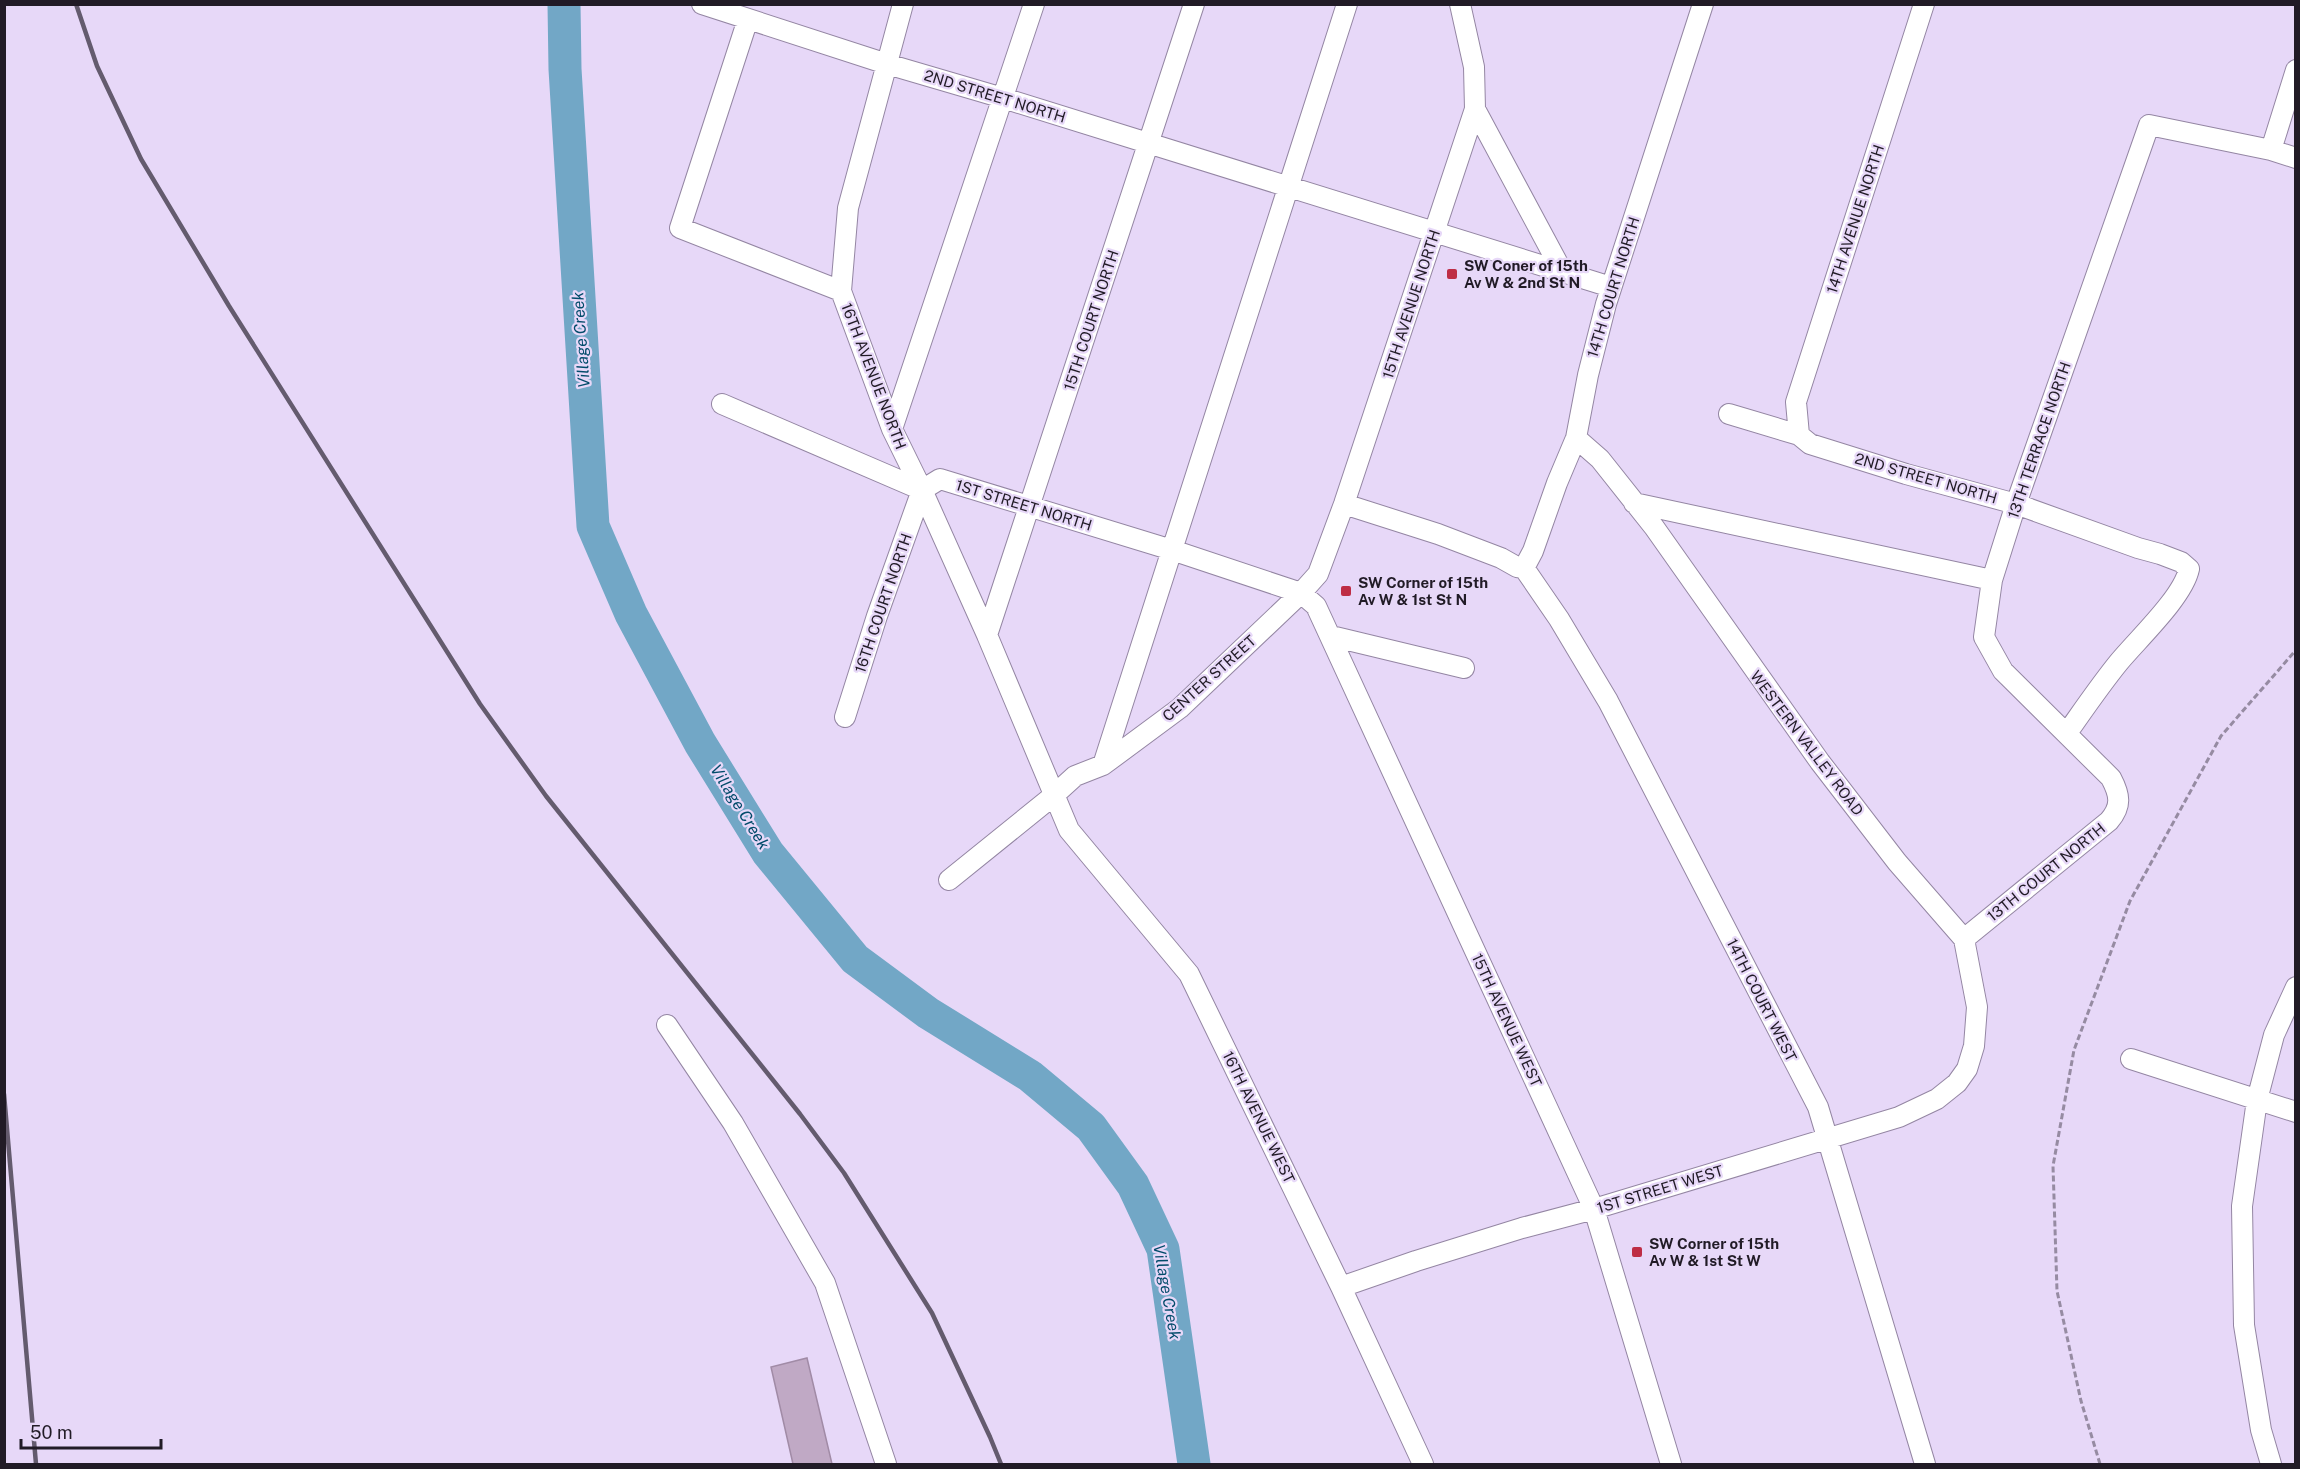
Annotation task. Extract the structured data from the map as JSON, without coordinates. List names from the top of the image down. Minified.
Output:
{"streets":{"street":["2ND STREET NORTH","14TH AVENUE NORTH","14TH COURT NORTH","15TH AVENUE NORTH","15TH COURT NORTH","16TH AVENUE NORTH","13TH TERRACE NORTH","1ST STREET NORTH","16TH COURT NORTH","CENTER STREET","WESTERN VALLEY ROAD","13TH COURT NORTH","14TH COURT WEST","15TH AVENUE WEST","16TH AVENUE WEST","1ST STREET WEST"]},"crossings":[["2ND STREET NORTH","14TH AVENUE NORTH"],["2ND STREET NORTH","14TH COURT NORTH"],["2ND STREET NORTH","15TH AVENUE NORTH"],["2ND STREET NORTH","15TH COURT NORTH"],["2ND STREET NORTH","16TH AVENUE NORTH"],["2ND STREET NORTH","13TH TERRACE NORTH"],["2ND STREET NORTH","13TH COURT NORTH"],["14TH COURT NORTH","WESTERN VALLEY ROAD"],["14TH COURT NORTH","14TH COURT WEST"],["15TH AVENUE NORTH","1ST STREET NORTH"],["15TH AVENUE NORTH","CENTER STREET"],["15TH AVENUE NORTH","15TH AVENUE WEST"],["15TH COURT NORTH","16TH AVENUE NORTH"],["15TH COURT NORTH","1ST STREET NORTH"],["16TH AVENUE NORTH","1ST STREET NORTH"],["16TH AVENUE NORTH","16TH COURT NORTH"],["16TH AVENUE NORTH","CENTER STREET"],["16TH AVENUE NORTH","16TH AVENUE WEST"],["13TH TERRACE NORTH","13TH COURT NORTH"],["1ST STREET NORTH","16TH COURT NORTH"],["1ST STREET NORTH","CENTER STREET"],["1ST STREET NORTH","15TH AVENUE WEST"],["CENTER STREET","15TH AVENUE WEST"],["CENTER STREET","16TH AVENUE WEST"],["WESTERN VALLEY ROAD","13TH COURT NORTH"],["WESTERN VALLEY ROAD","1ST STREET WEST"],["13TH COURT NORTH","1ST STREET WEST"],["14TH COURT WEST","1ST STREET WEST"],["15TH AVENUE WEST","1ST STREET WEST"],["16TH AVENUE WEST","1ST STREET WEST"]],"water":["Village Creek"],"places":{"transit":["SW Coner of 15th Av W & 2nd St N","SW Corner of 15th Av W & 1st St N","SW Corner of 15th Av W & 1st St W"]},"scale_bar":"50 m"}
